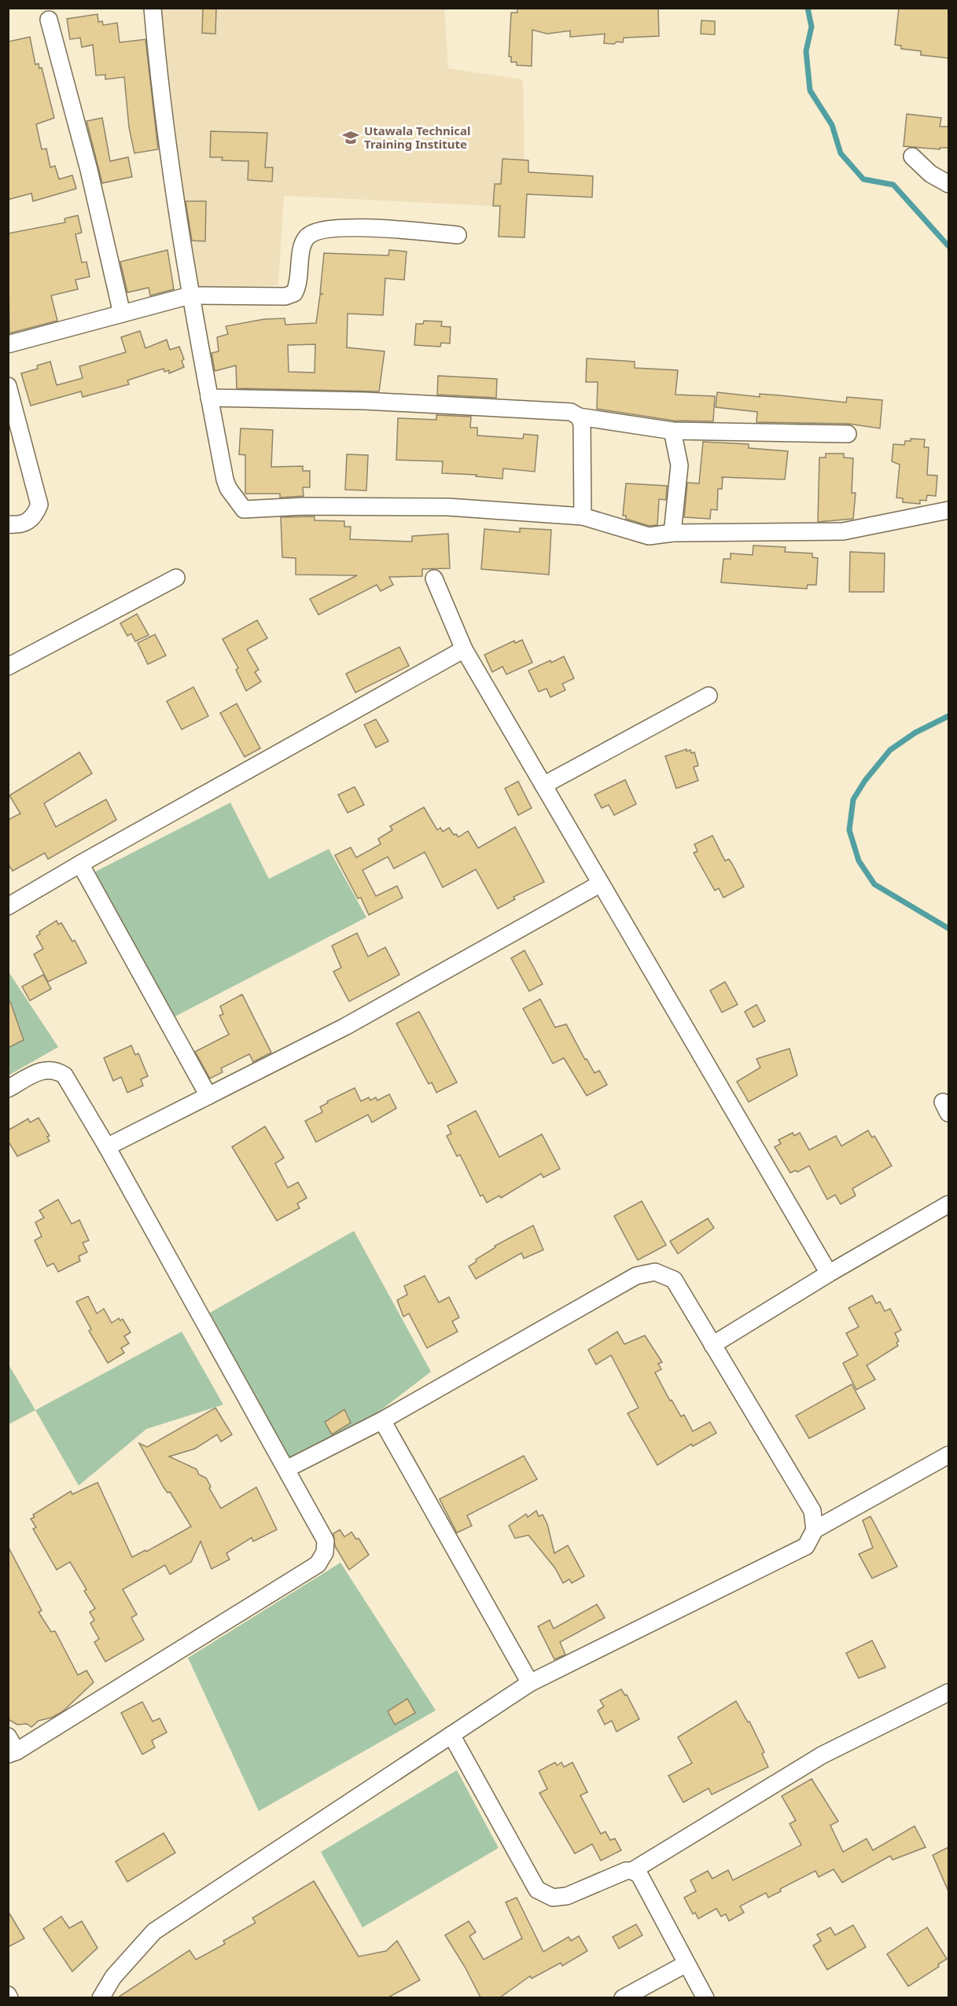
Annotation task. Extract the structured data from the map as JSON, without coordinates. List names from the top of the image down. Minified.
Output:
{"places":{"school or university":["Utawala Technical Training Institute"]}}
